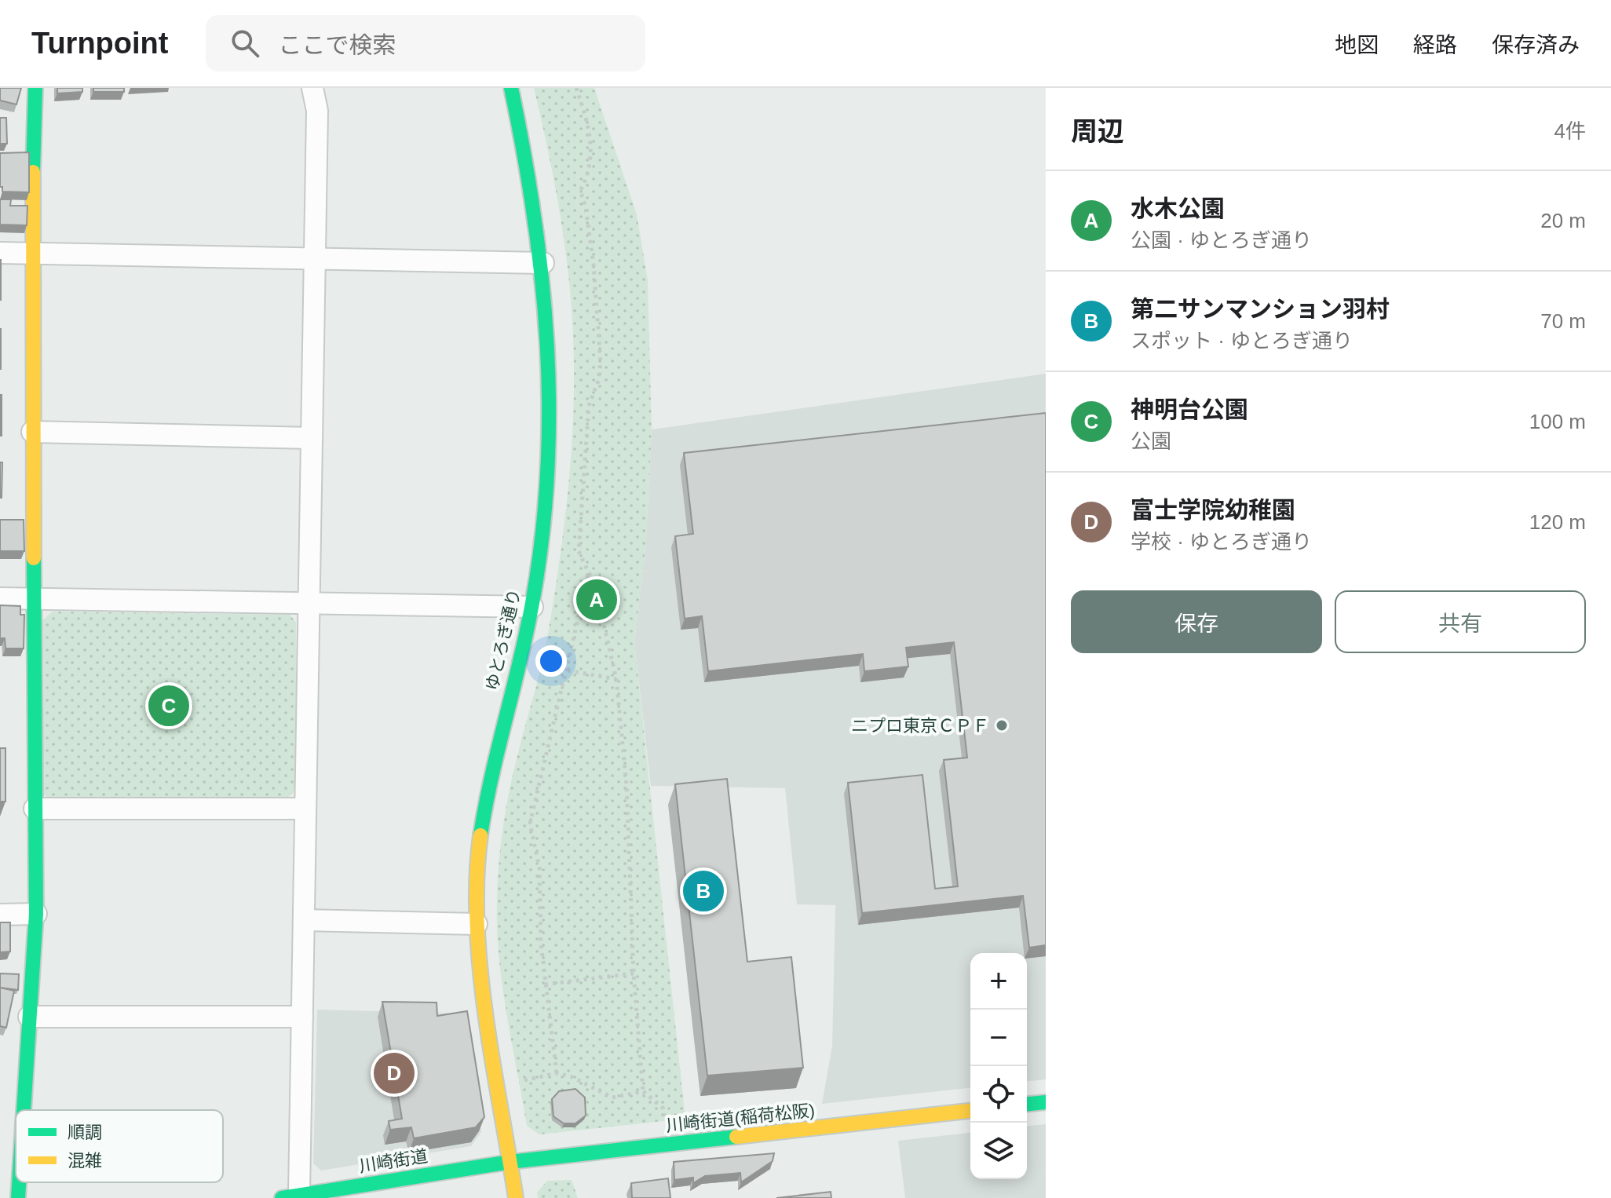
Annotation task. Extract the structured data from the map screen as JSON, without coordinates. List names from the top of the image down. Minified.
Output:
{"streets":{"street":["ゆとろぎ通り","川崎街道(稲荷松阪)","川崎街道"]},"crossings":[["ゆとろぎ通り","川崎街道(稲荷松阪)"],["ゆとろぎ通り","川崎街道"],["川崎街道(稲荷松阪)","川崎街道"]],"places":["ニプロ東京ＣＰＦ"],"legend":["順調","混雑"],"page":{"header":"Turnpoint","search":"ここで検索","nav":["地図","経路","保存済み"],"heading":["周辺","4件"],"list":[{"mark":"A","name":"水木公園","note":"公園 · ゆとろぎ通り","value":"20 m"},{"mark":"B","name":"第二サンマンション羽村","note":"スポット · ゆとろぎ通り","value":"70 m"},{"mark":"C","name":"神明台公園","note":"公園","value":"100 m"},{"mark":"D","name":"富士学院幼稚園","note":"学校 · ゆとろぎ通り","value":"120 m"}],"buttons":["保存","共有"],"pins":["A","C","B","D"],"map_buttons":["+","−"]}}
